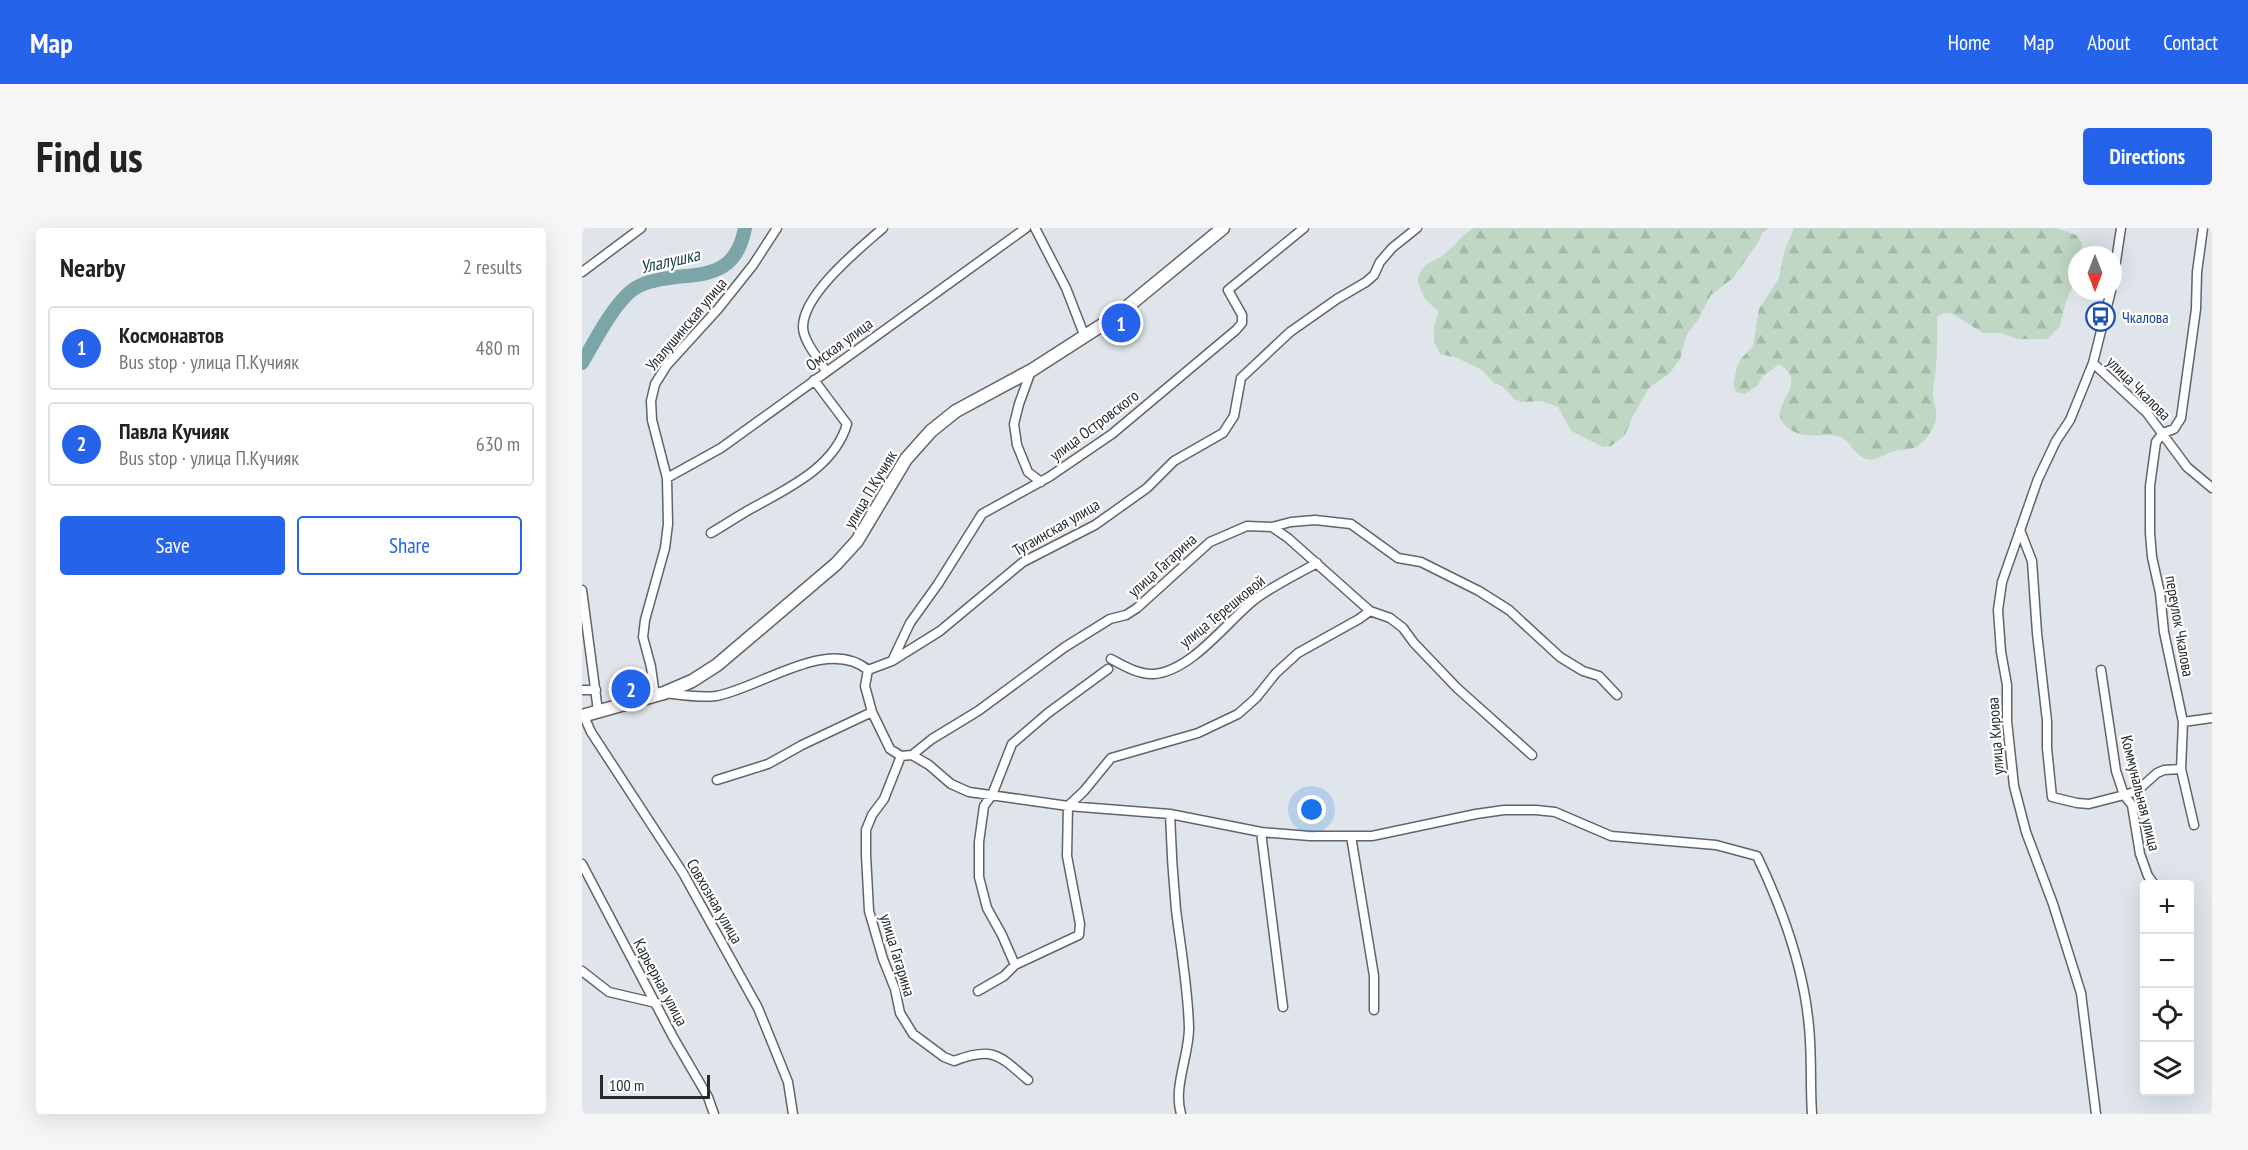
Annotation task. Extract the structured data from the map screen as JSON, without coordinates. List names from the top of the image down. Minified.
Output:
{"streets":{"street":["Улалушинская улица","Омская улица","улица Чкалова","улица Островского","улица П.Кучияк","Тугаинская улица","улица Гагарина","улица Терешковой","переулок Чкалова","улица Кирова","Коммунальная улица","Совхозная улица","Карьерная улица"]},"crossings":[["Улалушинская улица","Омская улица"],["Улалушинская улица","улица П.Кучияк"],["улица Чкалова","переулок Чкалова"],["улица Чкалова","улица Кирова"],["улица Островского","Тугаинская улица"],["улица П.Кучияк","Совхозная улица"]],"water":["Улалушка"],"places":{"bus stop":["Чкалова"]},"scale_bar":"100 m","north":"bottom","page":{"header":"Map","nav":["Home","Map","About","Contact"],"buttons":["Directions",["Save","Share"]],"title":"Find us","heading":["Nearby","2 results"],"pins":["1","2"],"list":[{"mark":"1","name":"Космонавтов","note":"Bus stop · улица П.Кучияк","value":"480 m"},{"mark":"2","name":"Павла Кучияк","note":"Bus stop · улица П.Кучияк","value":"630 m"}],"map_buttons":["+","−"],"scale":"100 m"}}
